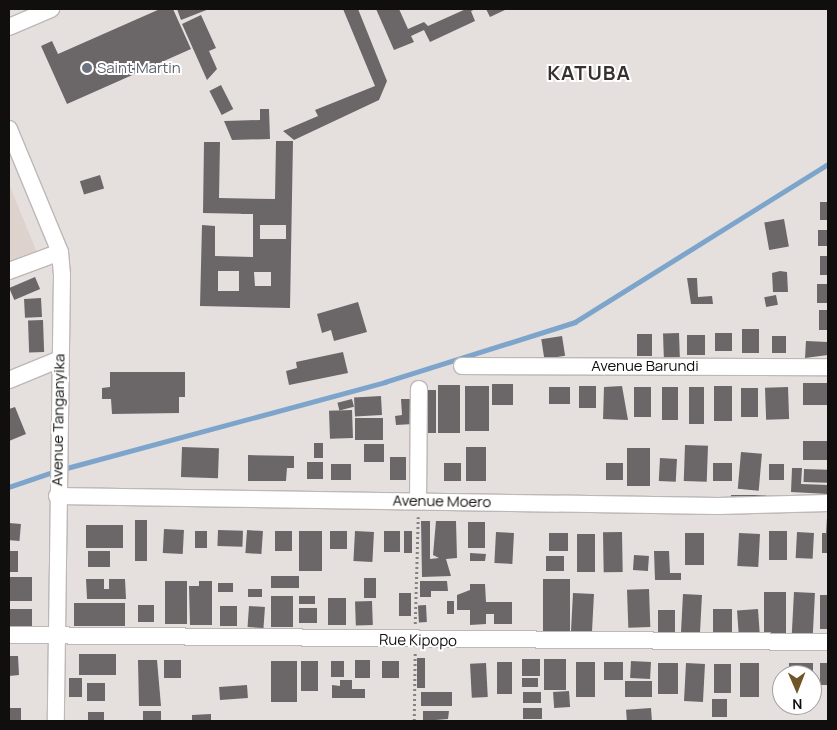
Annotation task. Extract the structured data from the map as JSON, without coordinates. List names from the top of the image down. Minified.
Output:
{"streets":{"street":["Avenue Barundi","Avenue Tanganyika","Avenue Moero","Rue Kipopo"]},"crossings":[["Avenue Tanganyika","Avenue Moero"],["Avenue Tanganyika","Rue Kipopo"]],"districts":["KATUBA"],"places":["Saint Martin"],"north":"bottom"}
